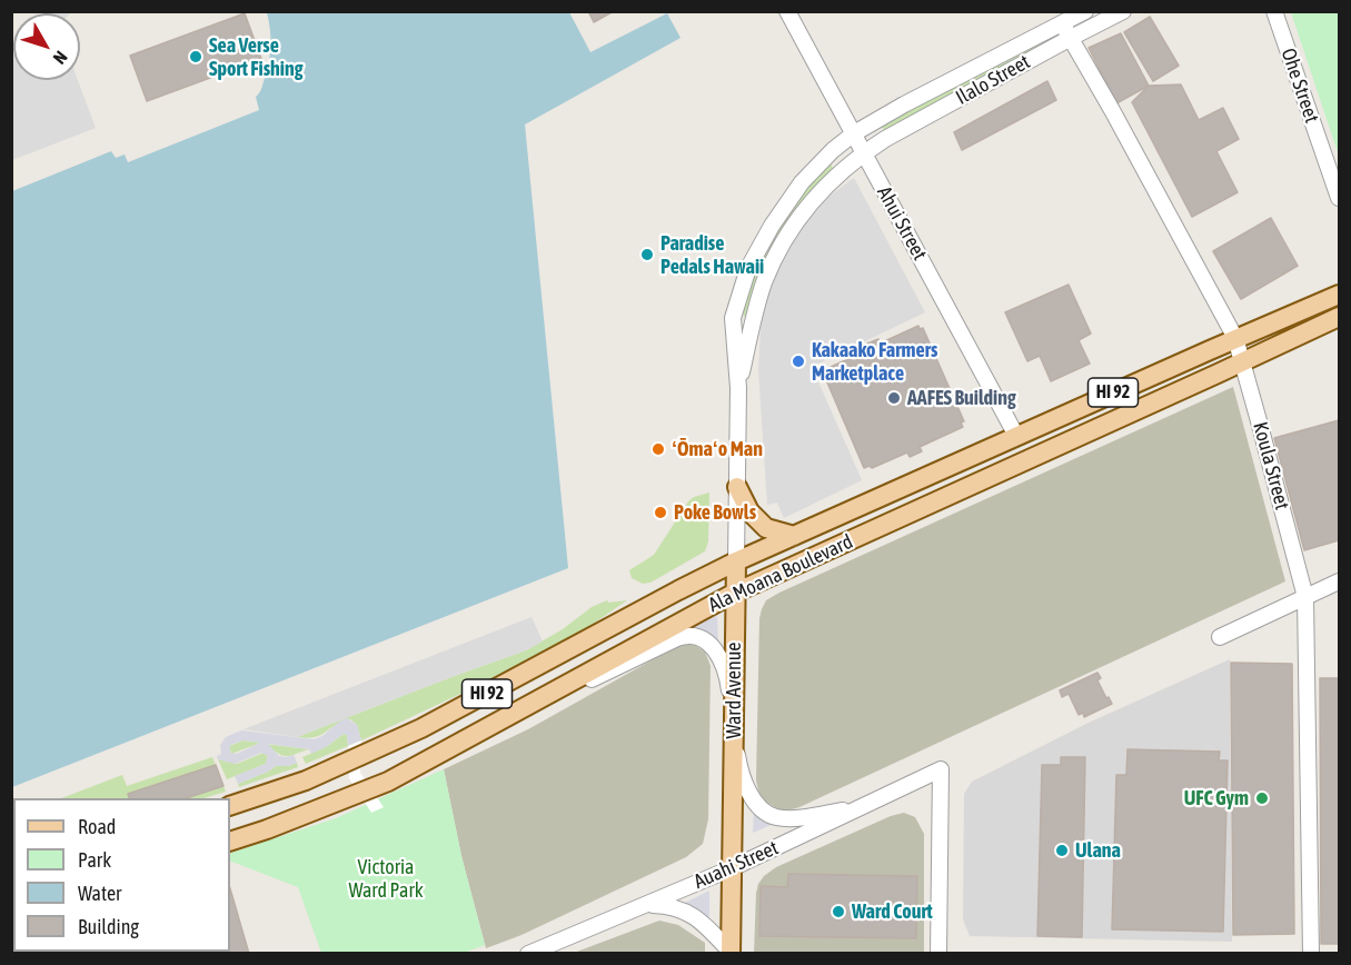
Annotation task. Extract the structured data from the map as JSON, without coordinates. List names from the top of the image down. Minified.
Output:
{"streets":{"main road":["HI 92","Ala Moana Boulevard","Ward Avenue"],"street":["Ilalo Street","Ohe Street","Ahui Street","Koula Street","Auahi Street"]},"crossings":[["Ilalo Street","Ahui Street"],["Ilalo Street","Koula Street"],["Ilalo Street","Ward Avenue"],["Ahui Street","Ala Moana Boulevard"],["Ahui Street","Ward Avenue"],["Koula Street","Ala Moana Boulevard"],["Ala Moana Boulevard","Ward Avenue"],["Ward Avenue","Auahi Street"]],"parks":["Victoria Ward Park"],"places":["Sea Verse Sport Fishing","Paradise Pedals Hawaii","Kakaako Farmers Marketplace","AAFES Building","ʻŌmaʻo Man","Poke Bowls","UFC Gym","Ulana","Ward Court"],"legend":["Road","Park","Water","Building"],"north":"bottom right"}
